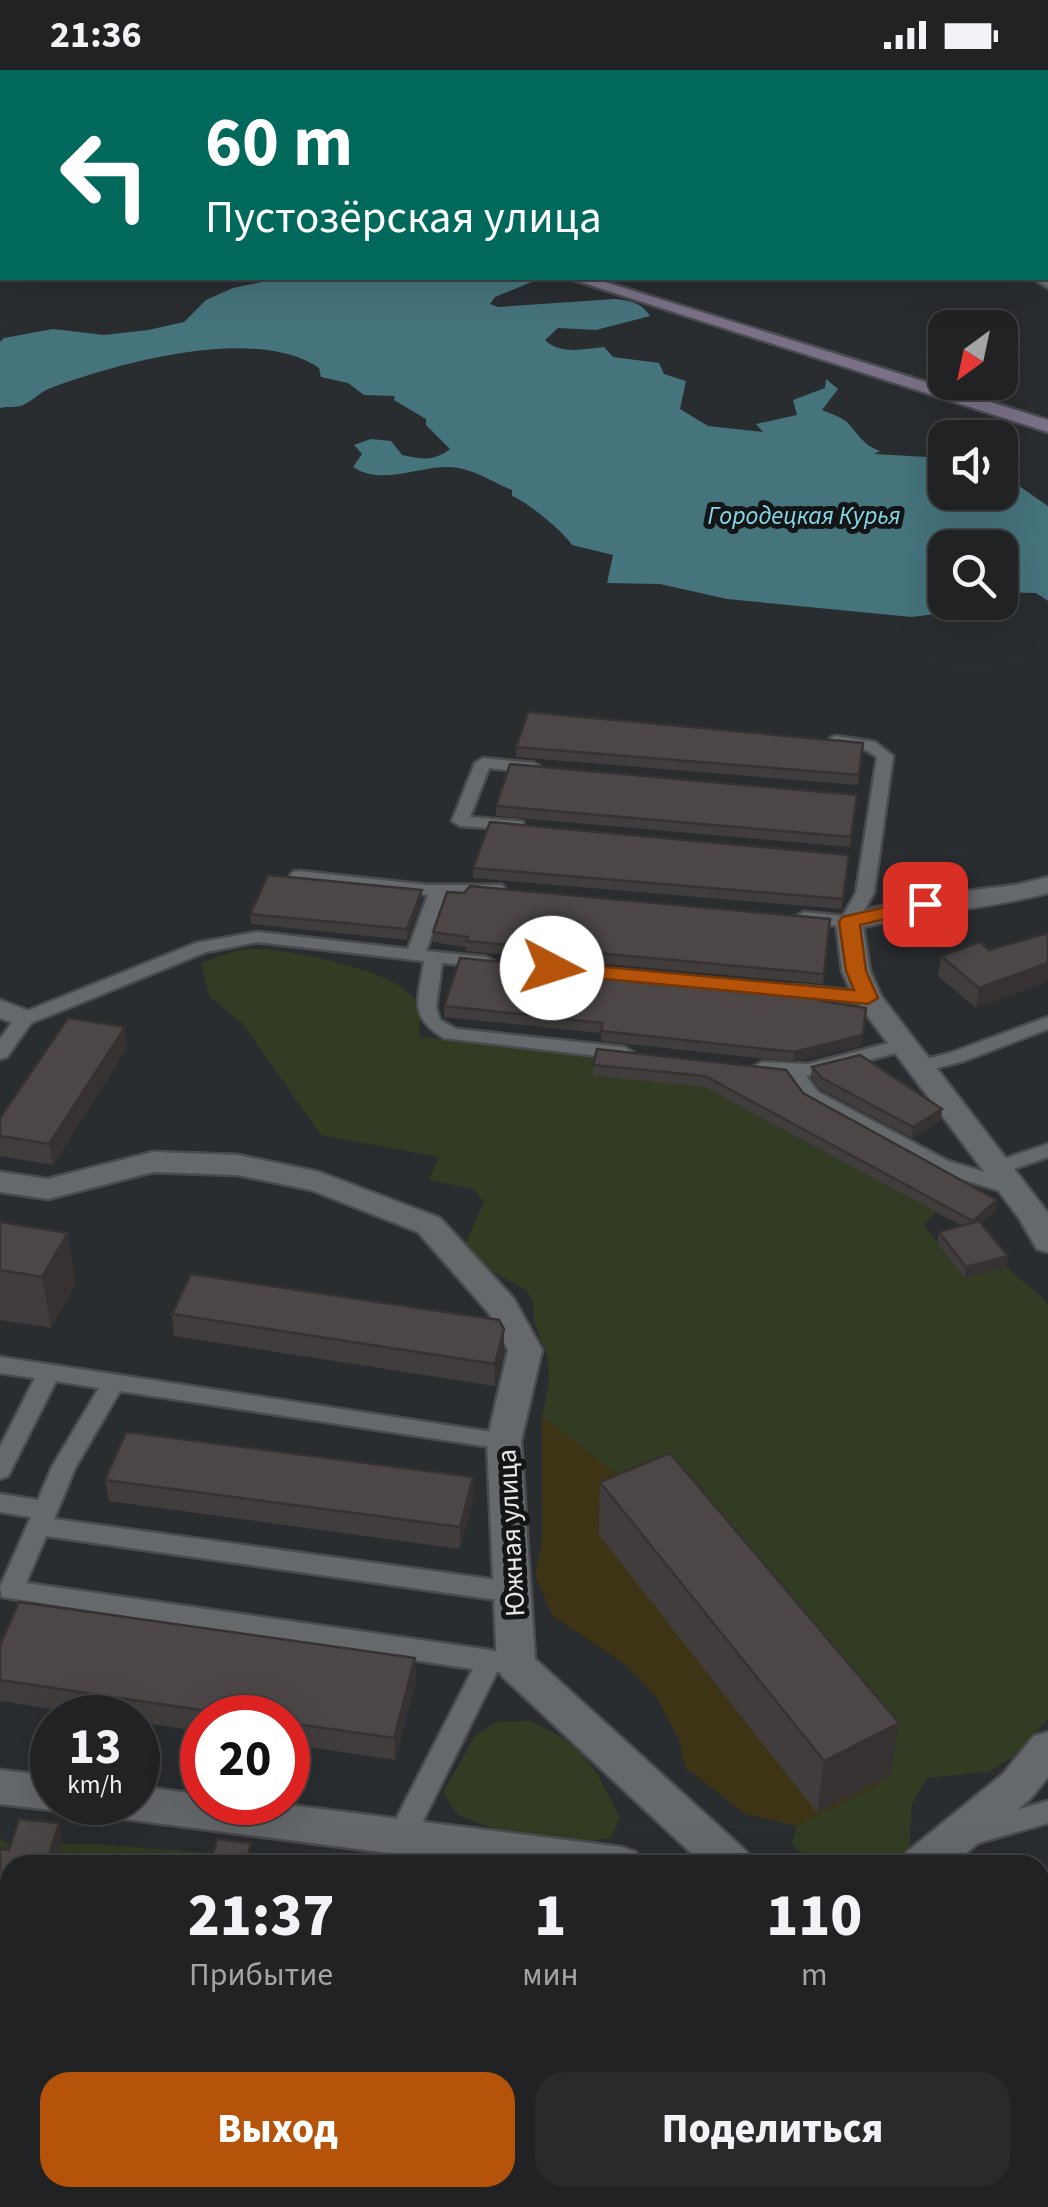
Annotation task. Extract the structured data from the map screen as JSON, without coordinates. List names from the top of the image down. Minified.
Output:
{"streets":{"street":["Южная улица"]},"water":["Городецкая Курья"],"north":"bottom left","page":{"status":"21:36","turn":["60 m","Пустозёрская улица"],"speed":"13 km/h","limit":"20","eta":["21:37","Прибытие","1","мин","110","m"],"buttons":["Выход","Поделиться"]}}
